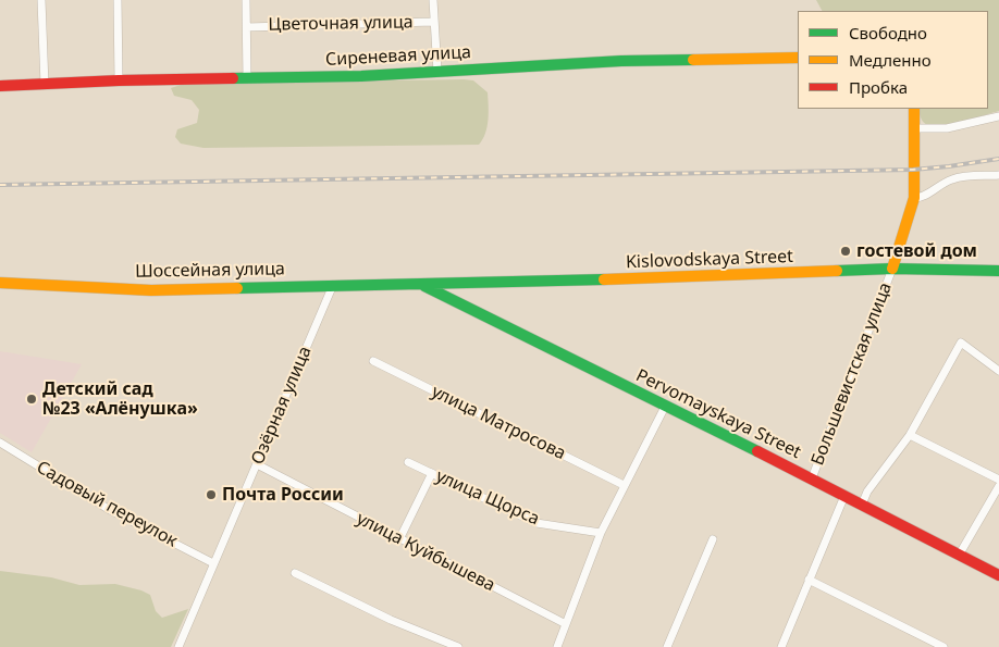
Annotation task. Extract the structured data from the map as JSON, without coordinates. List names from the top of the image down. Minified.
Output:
{"streets":{"street":["Цветочная улица","Сиреневая улица","Kislovodskaya Street","Шоссейная улица","Большевистская улица","Озёрная улица","Pervomayskaya Street","улица Матросова","улица Щорса","Садовый переулок","улица Куйбышева"]},"crossings":[["Kislovodskaya Street","Шоссейная улица"],["Kislovodskaya Street","Большевистская улица"],["Kislovodskaya Street","Pervomayskaya Street"],["Шоссейная улица","Озёрная улица"],["Шоссейная улица","Pervomayskaya Street"],["Большевистская улица","Pervomayskaya Street"],["Озёрная улица","Садовый переулок"],["Озёрная улица","улица Куйбышева"]],"places":["гостевой дом","Детский сад №23 «Алёнушка»","Почта России"],"legend":["Свободно","Медленно","Пробка"]}
